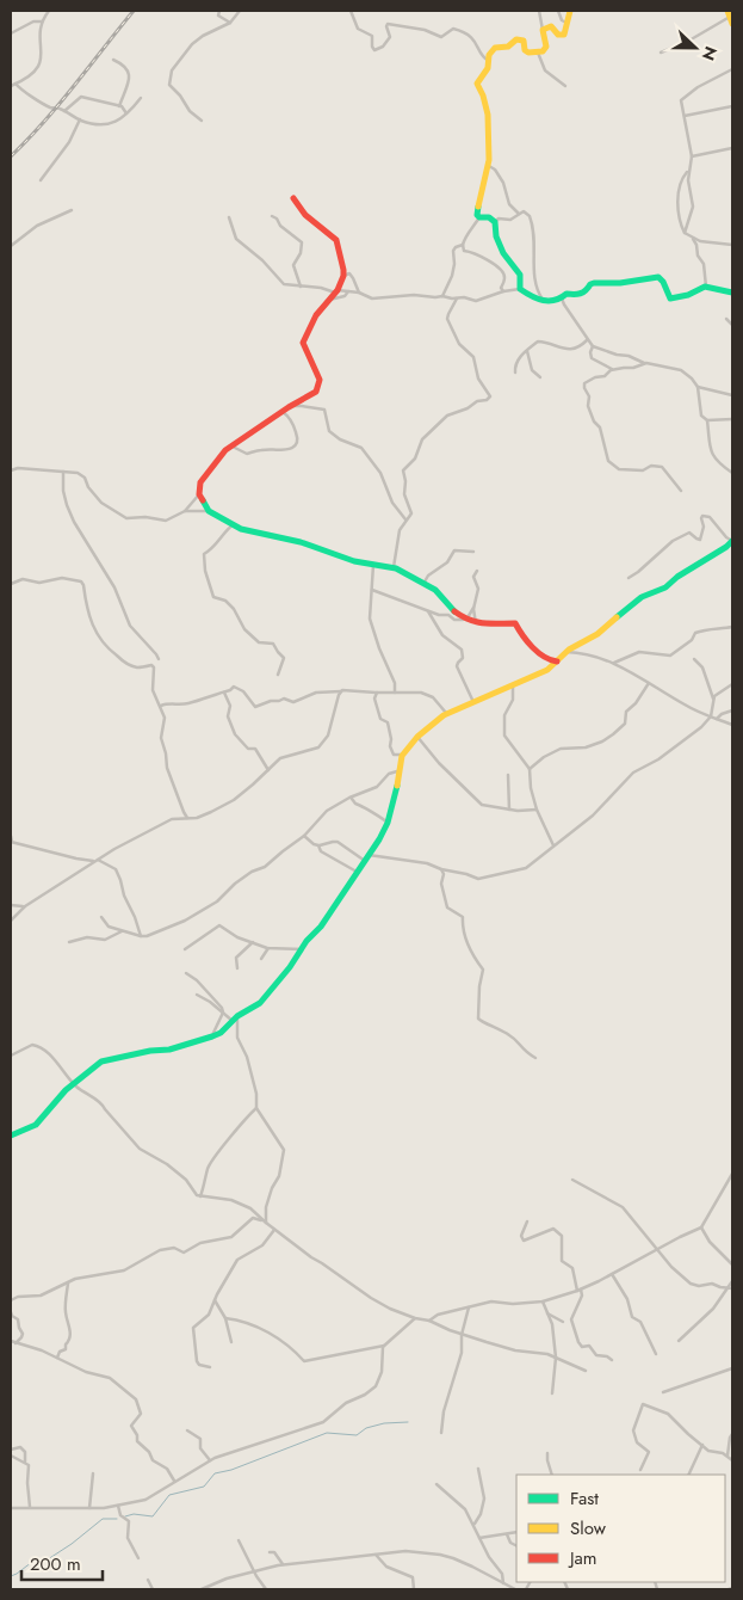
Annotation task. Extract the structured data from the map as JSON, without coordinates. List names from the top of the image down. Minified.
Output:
{"legend":["Fast","Slow","Jam"],"scale_bar":"200 m","north":"right"}
